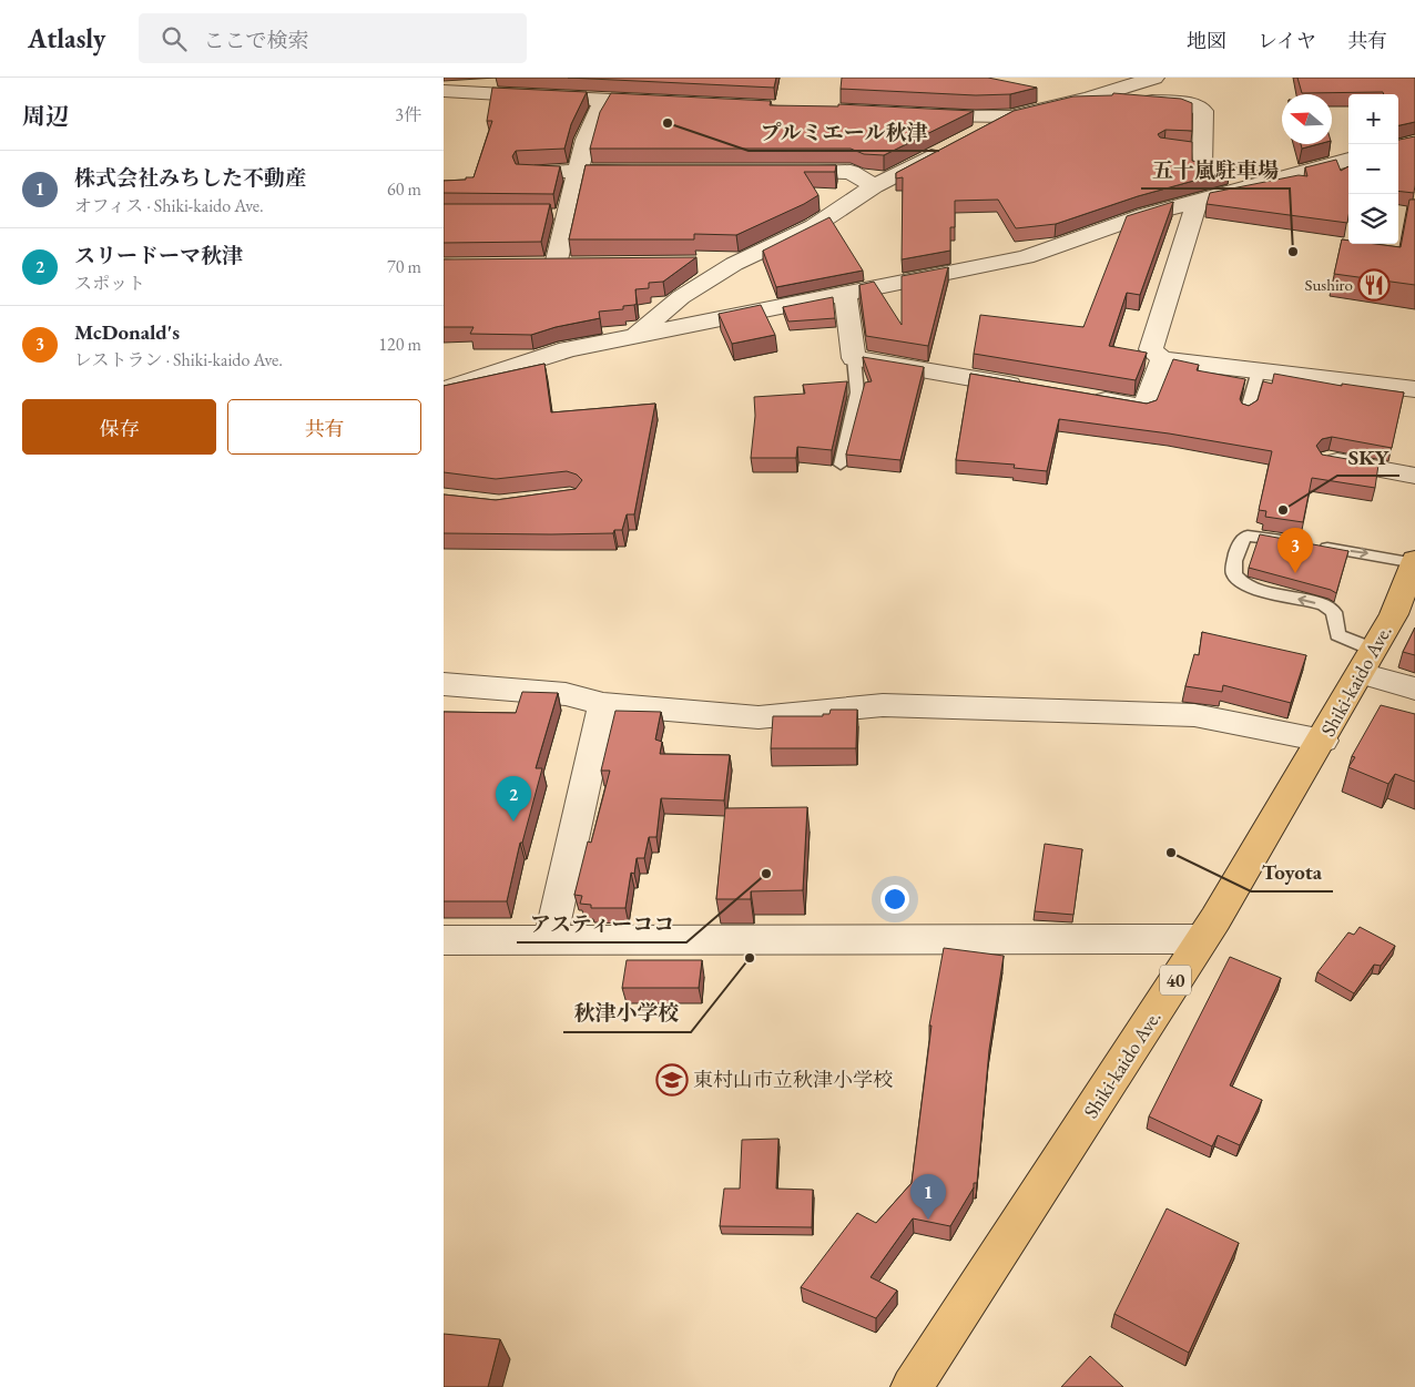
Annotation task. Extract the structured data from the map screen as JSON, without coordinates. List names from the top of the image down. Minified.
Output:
{"streets":{"main road":["Shiki-kaido Ave.","40"]},"places":{"other":["プルミエール秋津","五十嵐駐車場","SKY","Toyota","アスティーココ","秋津小学校"],"restaurant":["Sushiro"],"school or university":["東村山市立秋津小学校"]},"north":"left","page":{"header":"Atlasly","search":"ここで検索","nav":["地図","レイヤ","共有"],"heading":["周辺","3件"],"map_buttons":["+","−"],"list":[{"mark":"1","name":"株式会社みちした不動産","note":"オフィス · Shiki-kaido Ave.","value":"60 m"},{"mark":"2","name":"スリードーマ秋津","note":"スポット","value":"70 m"},{"mark":"3","name":"McDonald's","note":"レストラン · Shiki-kaido Ave.","value":"120 m"}],"buttons":["保存","共有"],"pins":["3","2","1"]}}
